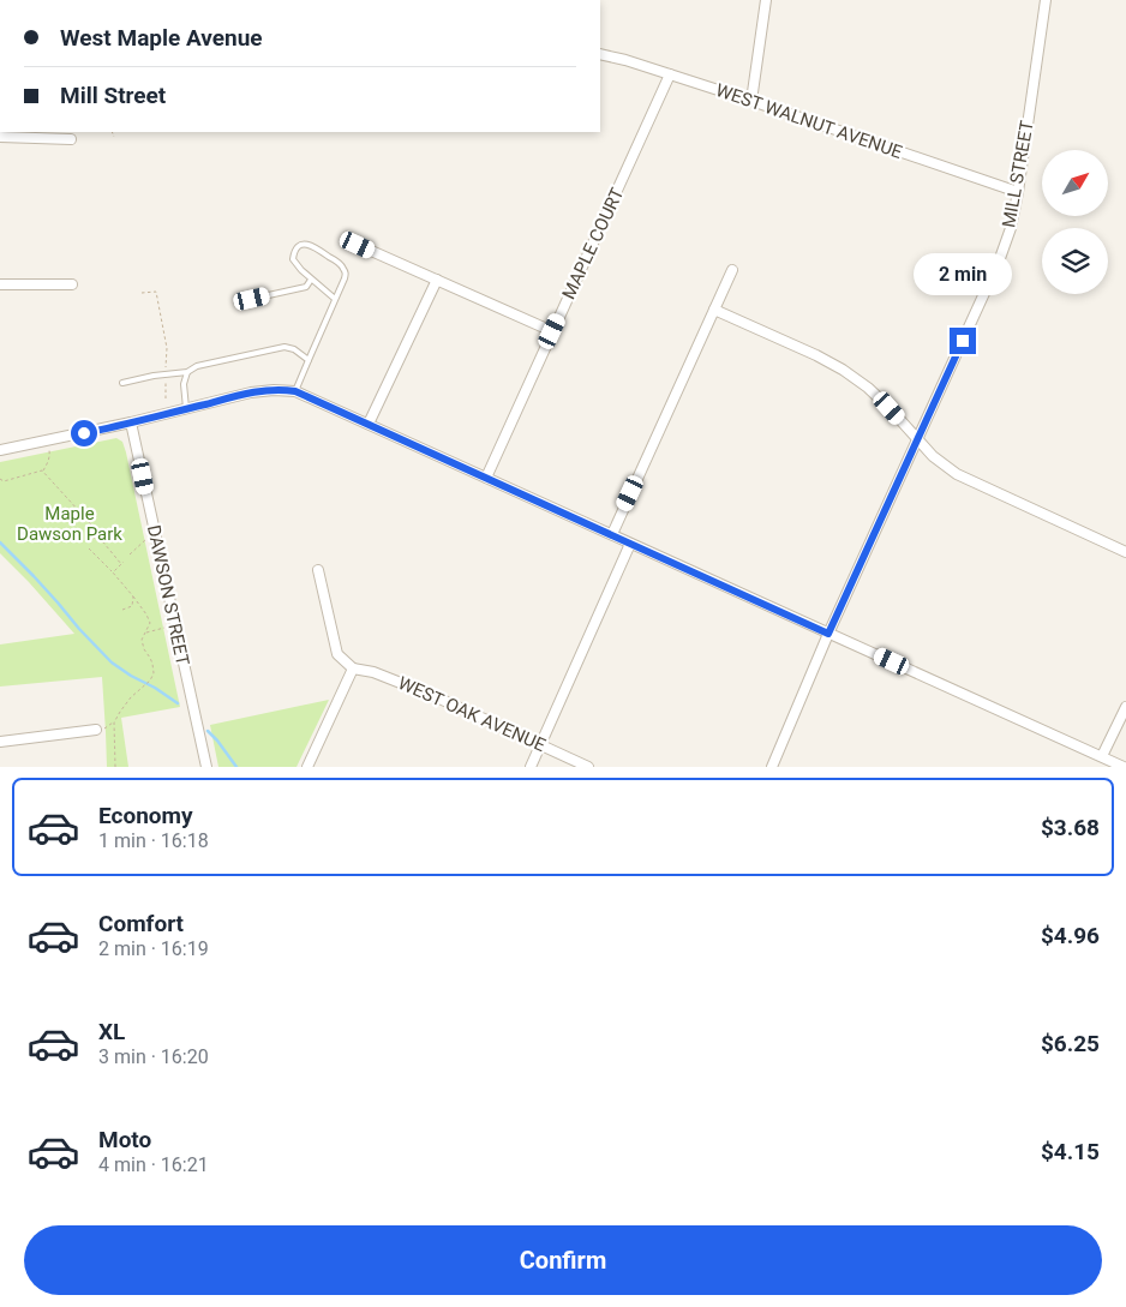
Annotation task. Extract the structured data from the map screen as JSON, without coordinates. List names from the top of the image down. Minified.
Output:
{"streets":{"street":["WEST WALNUT AVENUE","MILL STREET","MAPLE COURT","DAWSON STREET","WEST OAK AVENUE"]},"crossings":[["WEST WALNUT AVENUE","MILL STREET"],["WEST WALNUT AVENUE","MAPLE COURT"]],"parks":["Maple Dawson Park"],"north":"top right","page":{"banner":["West Maple Avenue","Mill Street"],"bubble":"2 min","list":[{"name":"Economy","note":"1 min · 16:18","value":"$3.68"},{"name":"Comfort","note":"2 min · 16:19","value":"$4.96"},{"name":"XL","note":"3 min · 16:20","value":"$6.25"},{"name":"Moto","note":"4 min · 16:21","value":"$4.15"}],"buttons":"Confirm"}}
